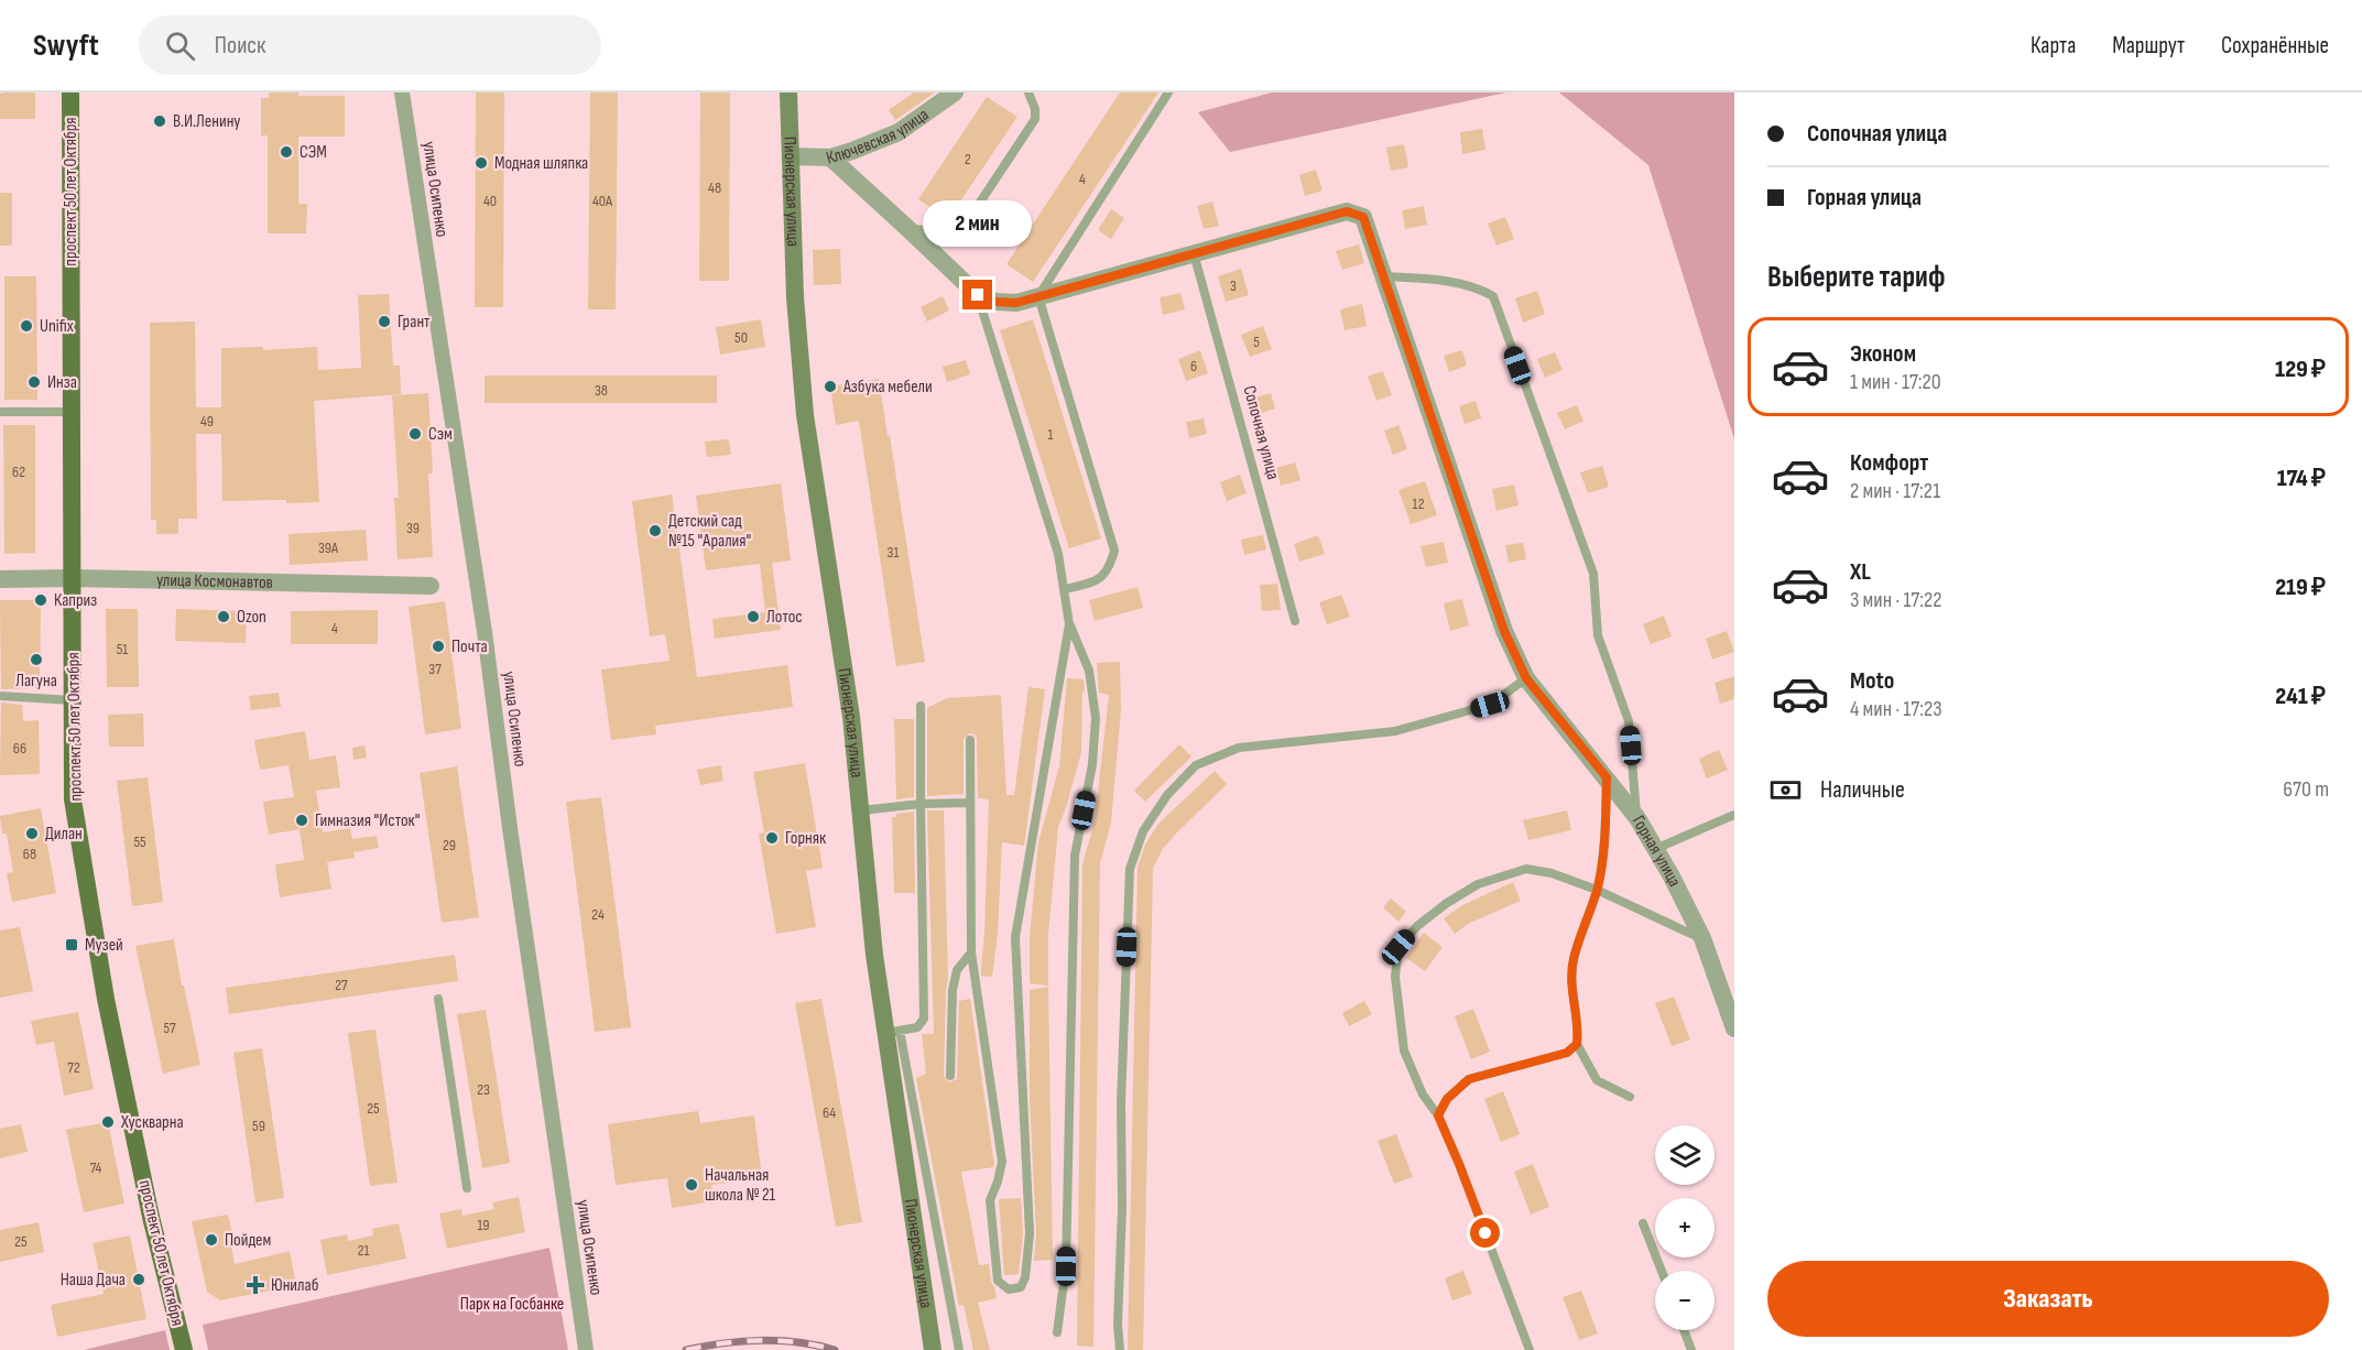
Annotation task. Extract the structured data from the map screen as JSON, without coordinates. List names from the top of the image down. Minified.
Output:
{"streets":{"main road":["Пионерская улица","проспект 50 лет Октября"],"street":["Ключевская улица","улица Осипенко","улица Космонавтов","Горная улица"],"lane":["Сопочная улица"]},"crossings":[["Ключевская улица","Пионерская улица"],["проспект 50 лет Октября","улица Космонавтов"],["Сопочная улица","Горная улица"]],"parks":["Парк на Госбанке"],"places":{"other":["В.И.Ленину","СЭМ","Модная шляпка","Грант","Unifix","Инза","Азбука мебели","Сэм","Детский сад №15 \"Аралия\"","Каприз","Ozon","Лотос","Почта","Лагуна","Гимназия \"Исток\"","Дилан","Горняк","Хускварна","Начальная школа № 21","Пойдем","Наша Дача"],"transit":["Музей"],"health":["Юнилаб"]},"house_numbers":["2","4","48","40","40А","3","50","5","6","38","49","1","62","12","39","39А","31","4","51","37","66","55","29","68","24","27","57","72","23","25","64","59","74","19","25","21"],"page":{"header":"Swyft","search":"Поиск","nav":["Карта","Маршрут","Сохранённые"],"banner":["Сопочная улица","Горная улица"],"bubble":"2 мин","heading":"Выберите тариф","list":[{"name":"Эконом","note":"1 мин · 17:20","value":"129 ₽"},{"name":"Комфорт","note":"2 мин · 17:21","value":"174 ₽"},{"name":"XL","note":"3 мин · 17:22","value":"219 ₽"},{"name":"Moto","note":"4 мин · 17:23","value":"241 ₽"}],"pay":["Наличные","670 m"],"map_buttons":["+","−"],"buttons":"Заказать"}}
